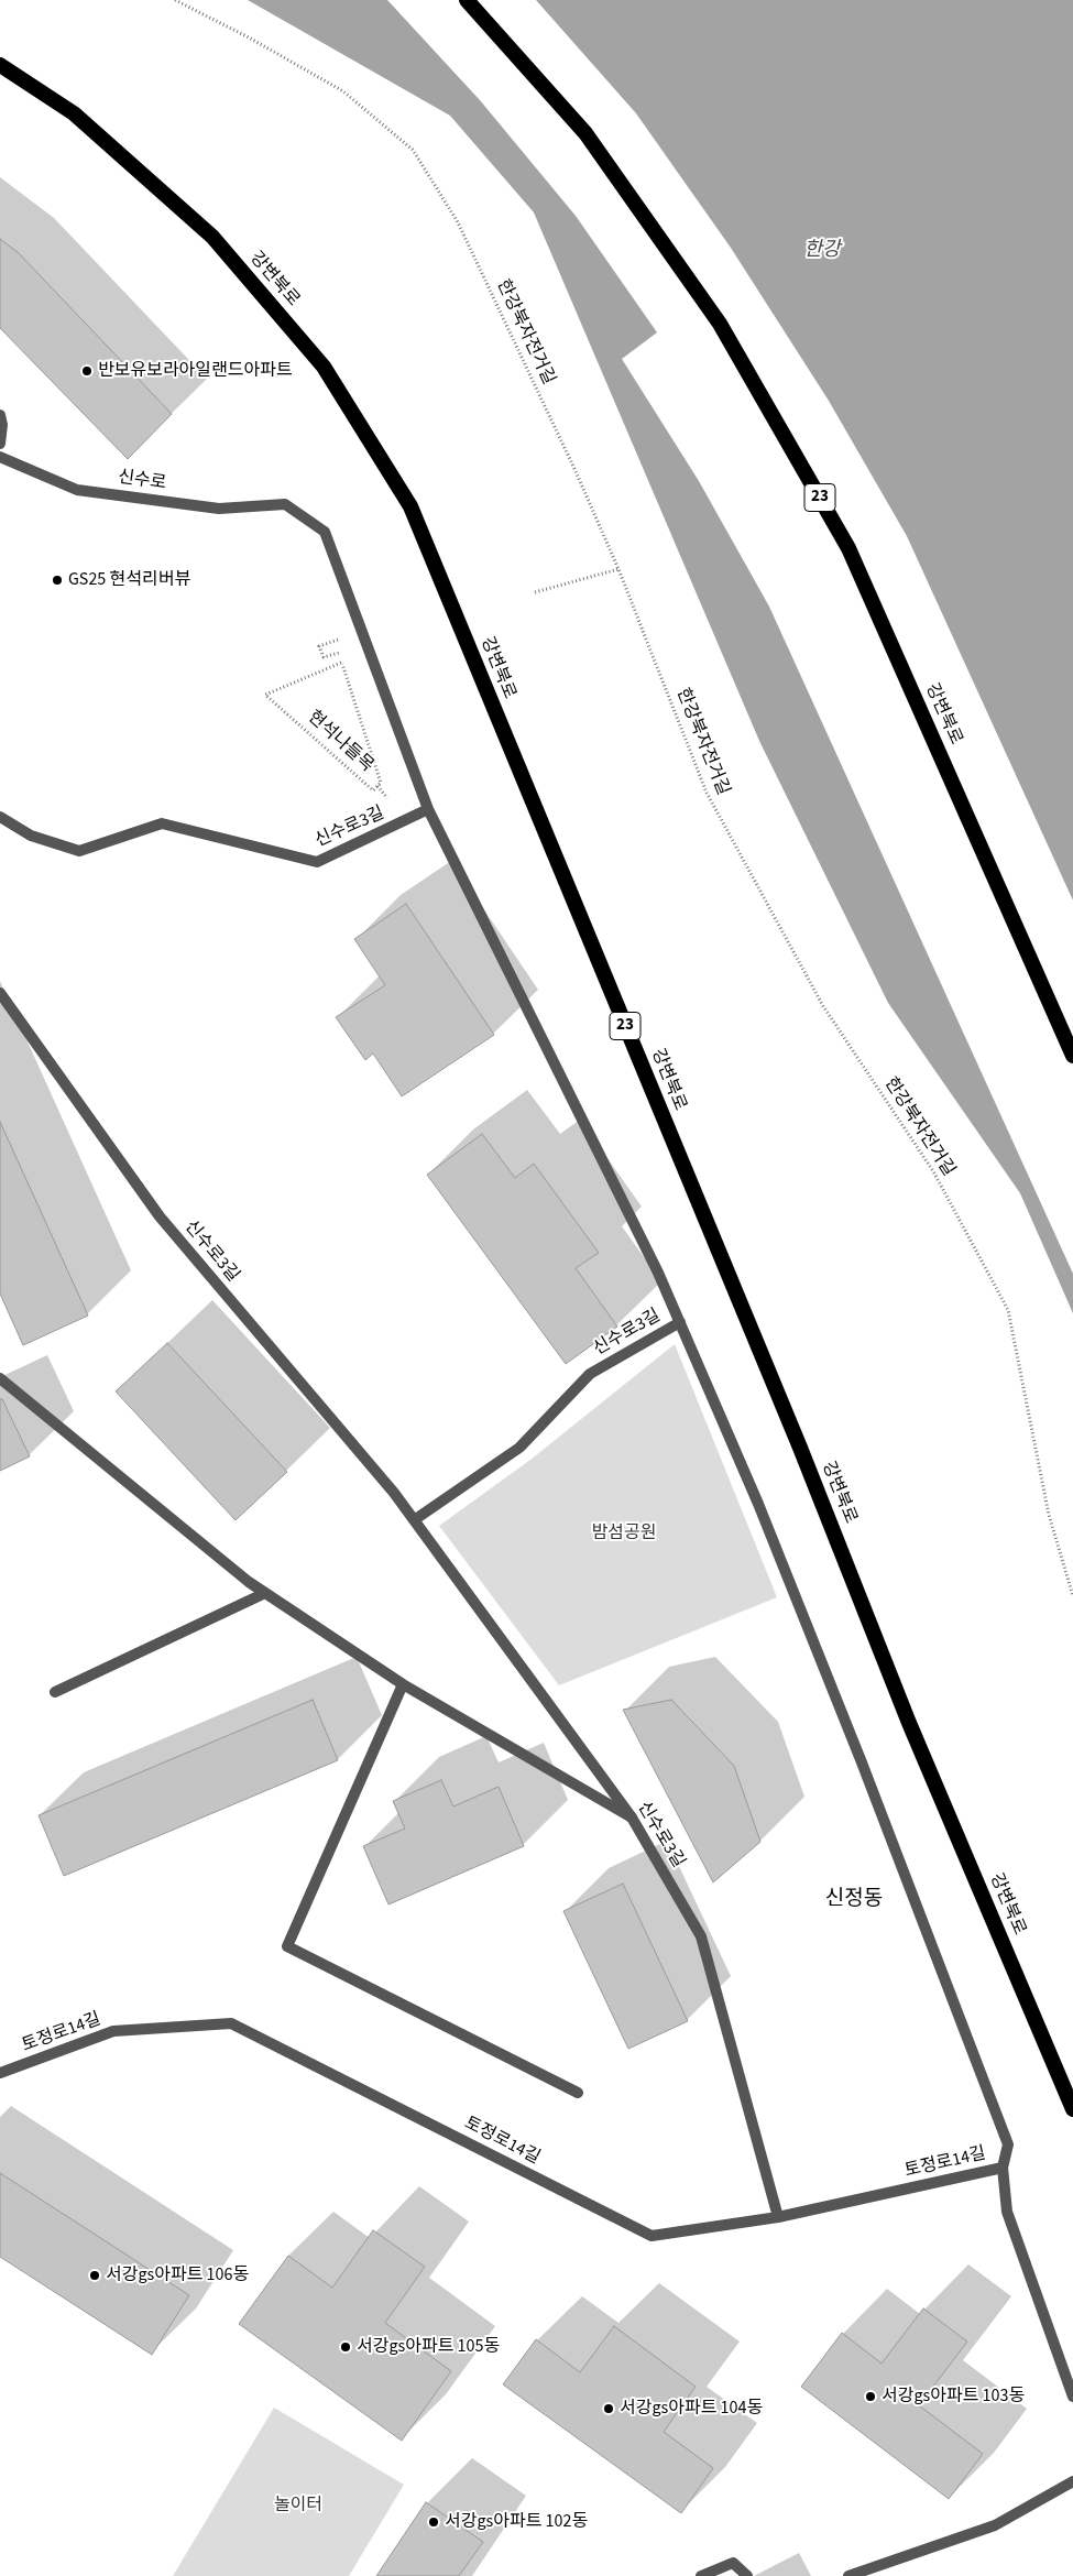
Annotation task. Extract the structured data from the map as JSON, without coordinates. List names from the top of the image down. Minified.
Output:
{"streets":{"highway":["강변북로","23"],"street":["신수로","신수로3길","토정로14길"],"path":["한강북자전거길","현석나들목"]},"crossings":[["신수로","신수로3길"],["신수로3길","토정로14길"]],"districts":["신정동"],"water":["한강"],"parks":["밤섬공원","놀이터"],"places":["반보유보라아일랜드아파트","GS25 현석리버뷰","서강gs아파트 106동","서강gs아파트 105동","서강gs아파트 103동","서강gs아파트 104동","서강gs아파트 102동"]}
